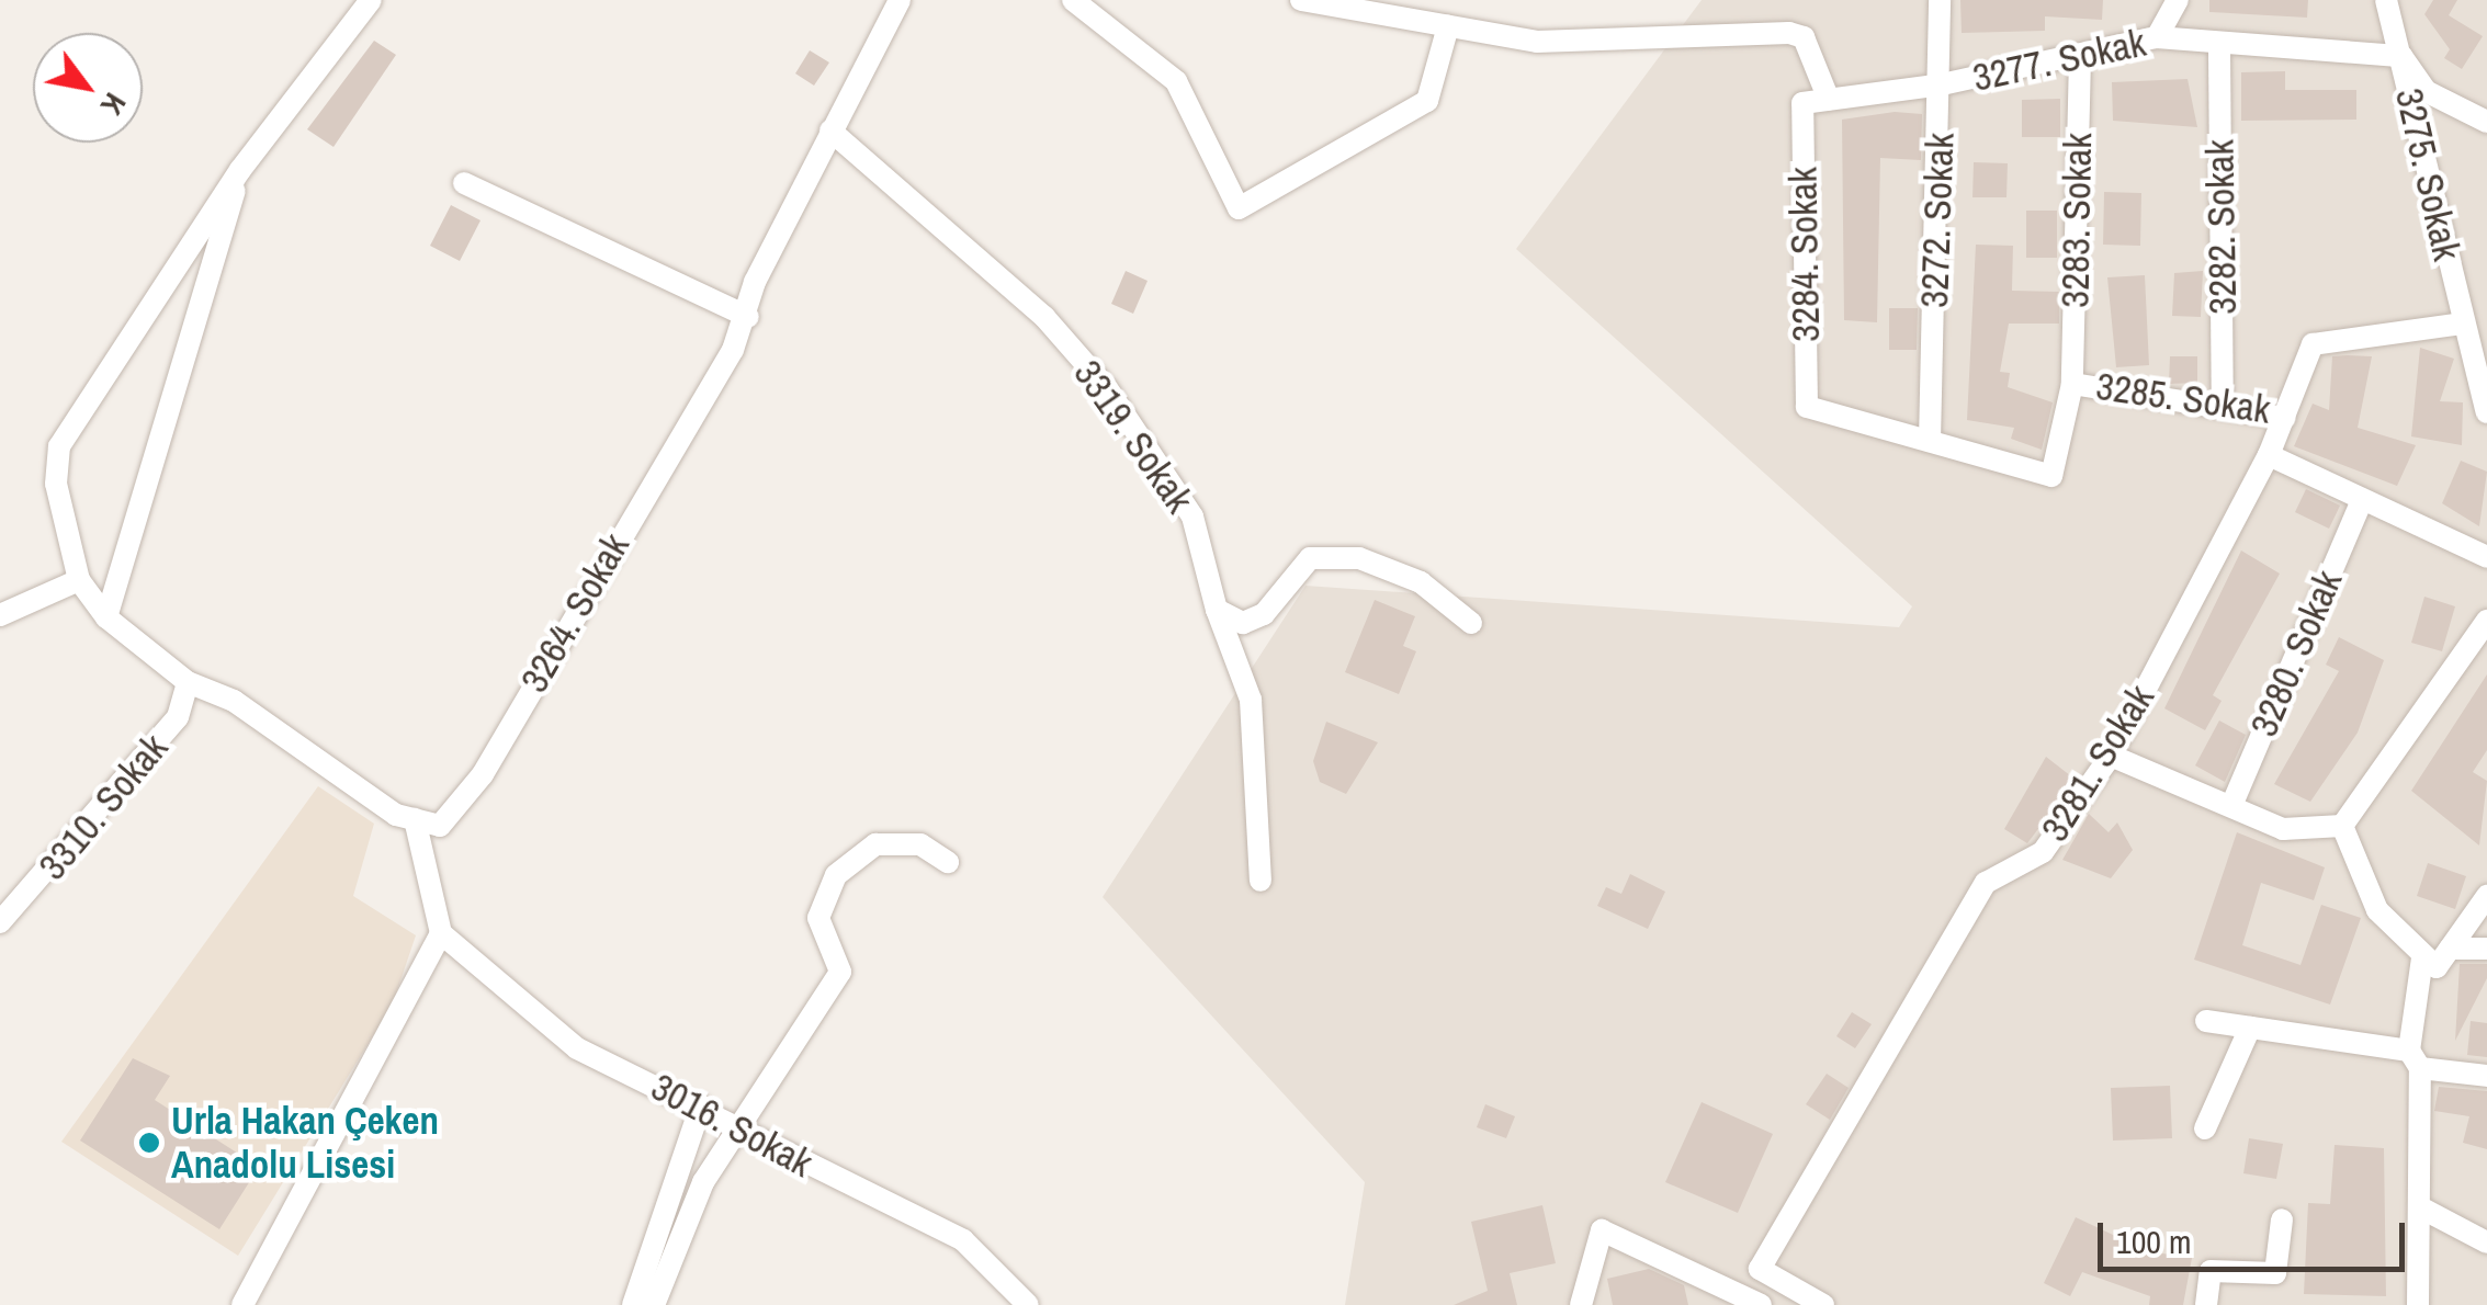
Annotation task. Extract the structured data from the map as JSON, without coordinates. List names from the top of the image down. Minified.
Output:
{"streets":{"street":["3277. Sokak","3275. Sokak","3272. Sokak","3283. Sokak","3282. Sokak","3284. Sokak","3285. Sokak","3319. Sokak","3264. Sokak","3280. Sokak","3281. Sokak","3310. Sokak","3016. Sokak"]},"crossings":[["3277. Sokak","3275. Sokak"],["3277. Sokak","3272. Sokak"],["3277. Sokak","3283. Sokak"],["3277. Sokak","3282. Sokak"],["3277. Sokak","3284. Sokak"],["3275. Sokak","3285. Sokak"],["3272. Sokak","3285. Sokak"],["3283. Sokak","3285. Sokak"],["3282. Sokak","3285. Sokak"],["3284. Sokak","3285. Sokak"],["3285. Sokak","3281. Sokak"],["3319. Sokak","3264. Sokak"]],"places":["Urla Hakan Çeken Anadolu Lisesi"],"scale_bar":"100 m","north":"bottom right"}
